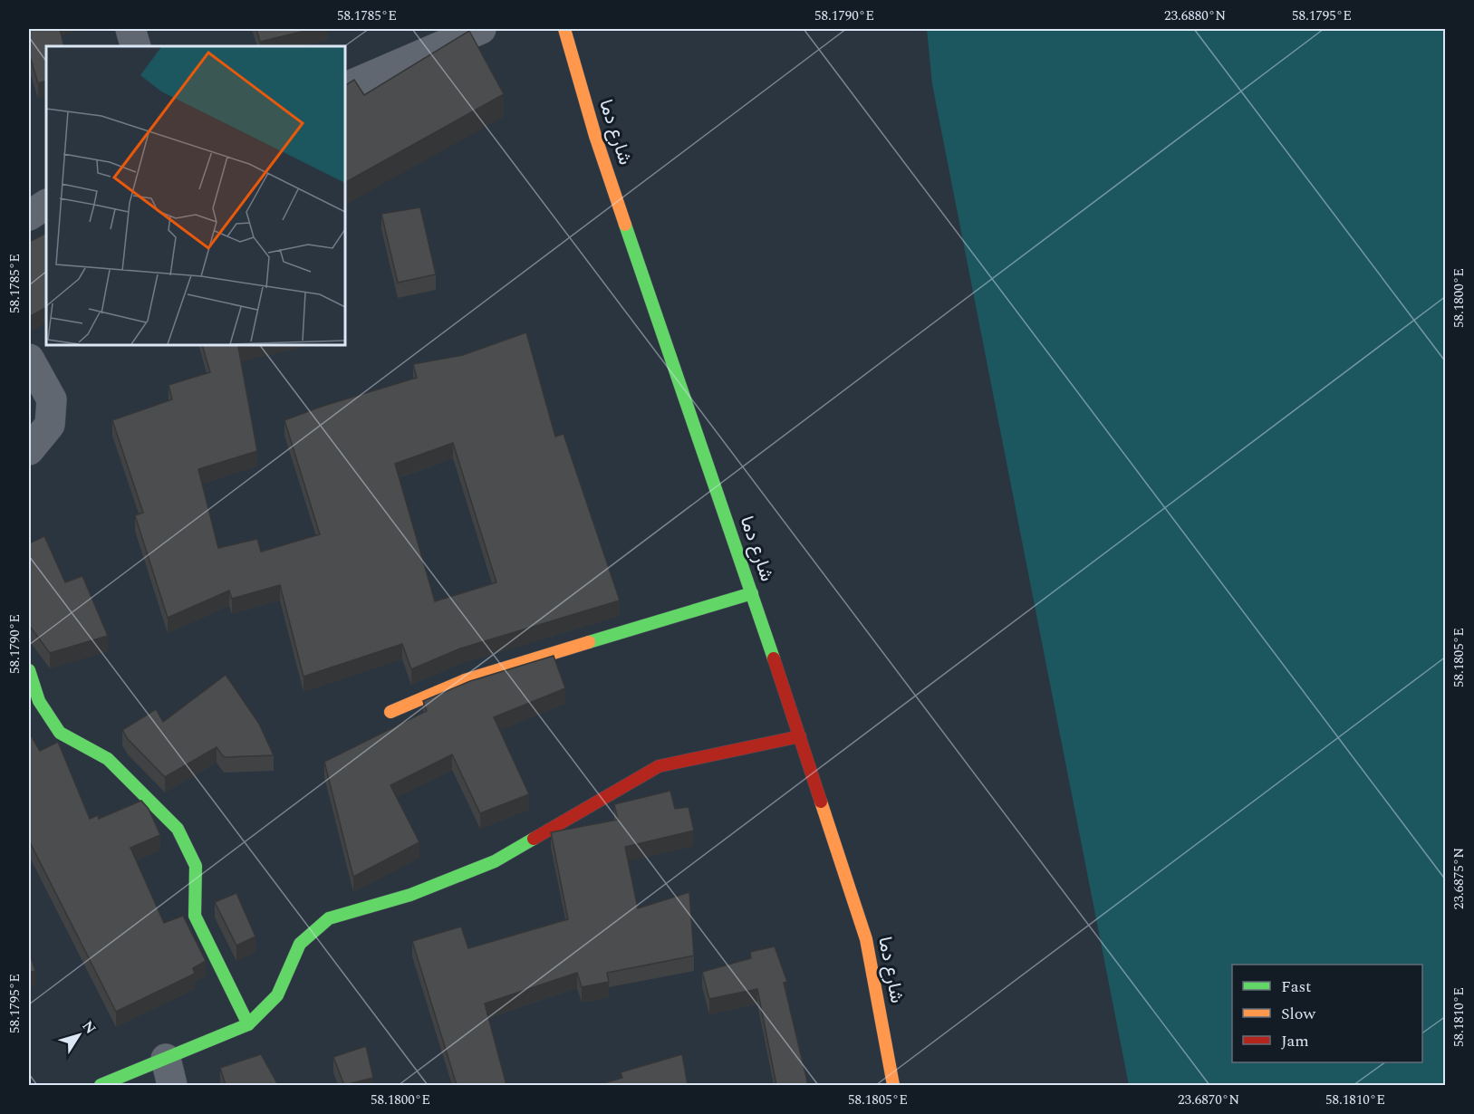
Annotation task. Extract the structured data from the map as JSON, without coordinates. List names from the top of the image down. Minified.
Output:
{"streets":{"street":["شارع دما"]},"legend":["Fast","Slow","Jam"],"north":"top right","coordinates":["58.1785°E","58.1790°E","23.6880°N","58.1795°E","58.1800°E","58.1805°E","23.6875°N","58.1810°E","23.6870°N"]}
